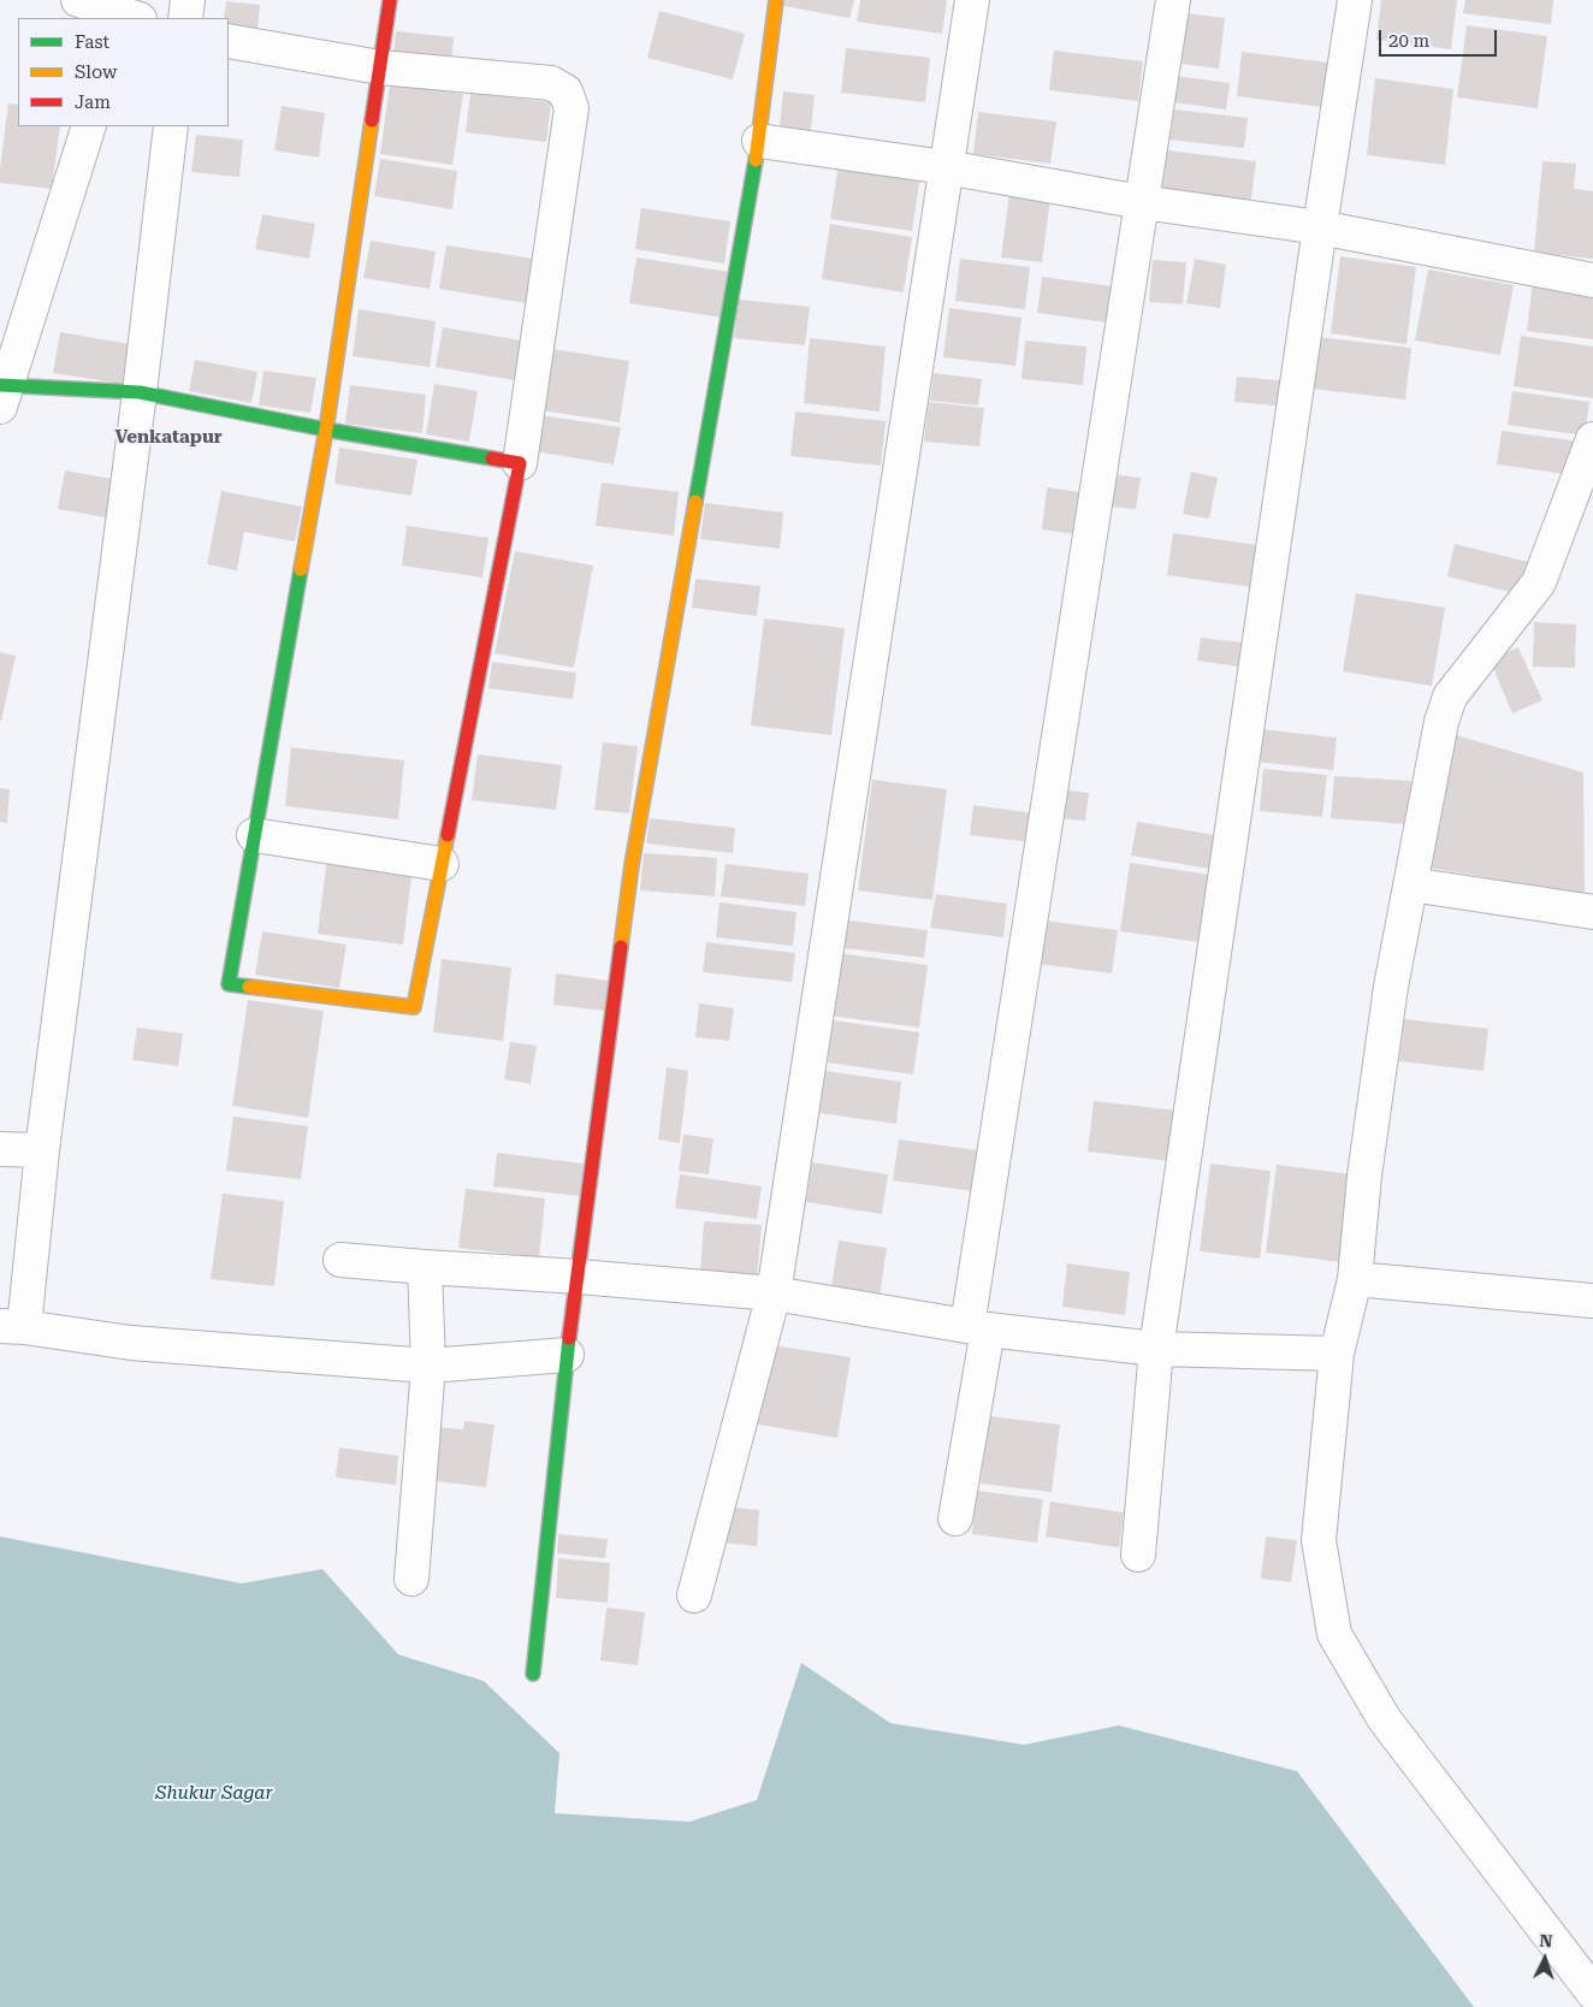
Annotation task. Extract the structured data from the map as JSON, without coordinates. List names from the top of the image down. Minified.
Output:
{"districts":["Venkatapur"],"water":["Shukur Sagar"],"legend":["Fast","Slow","Jam"],"scale_bar":"20 m","north":"top"}
